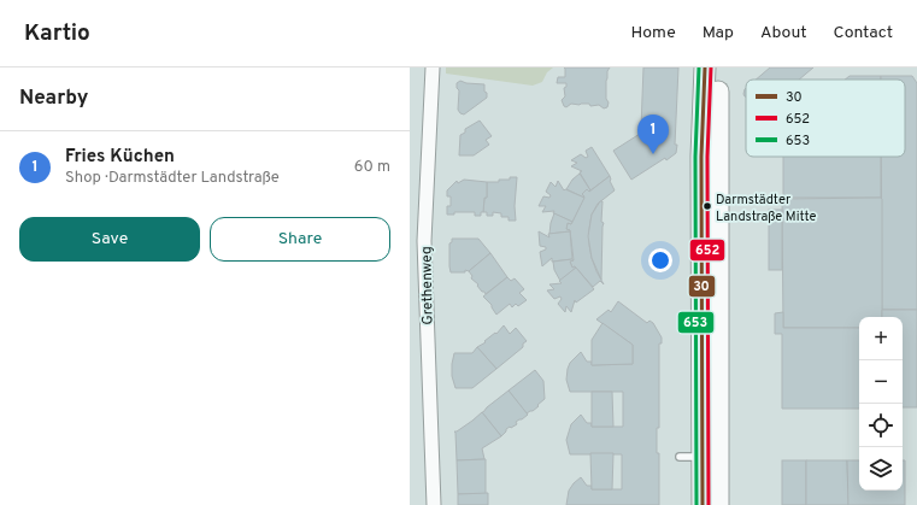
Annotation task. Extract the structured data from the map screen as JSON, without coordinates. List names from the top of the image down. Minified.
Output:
{"streets":{"street":["Grethenweg"]},"places":["Darmstädter Landstraße Mitte"],"lines":["transit line 30","transit line 652","transit line 653"],"legend":["30","652","653"],"page":{"header":"Kartio","nav":["Home","Map","About","Contact"],"heading":"Nearby","pins":"1","list":[{"mark":"1","name":"Fries Küchen","note":"Shop · Darmstädter Landstraße","value":"60 m"}],"buttons":["Save","Share"],"map_buttons":["+","−"]}}
